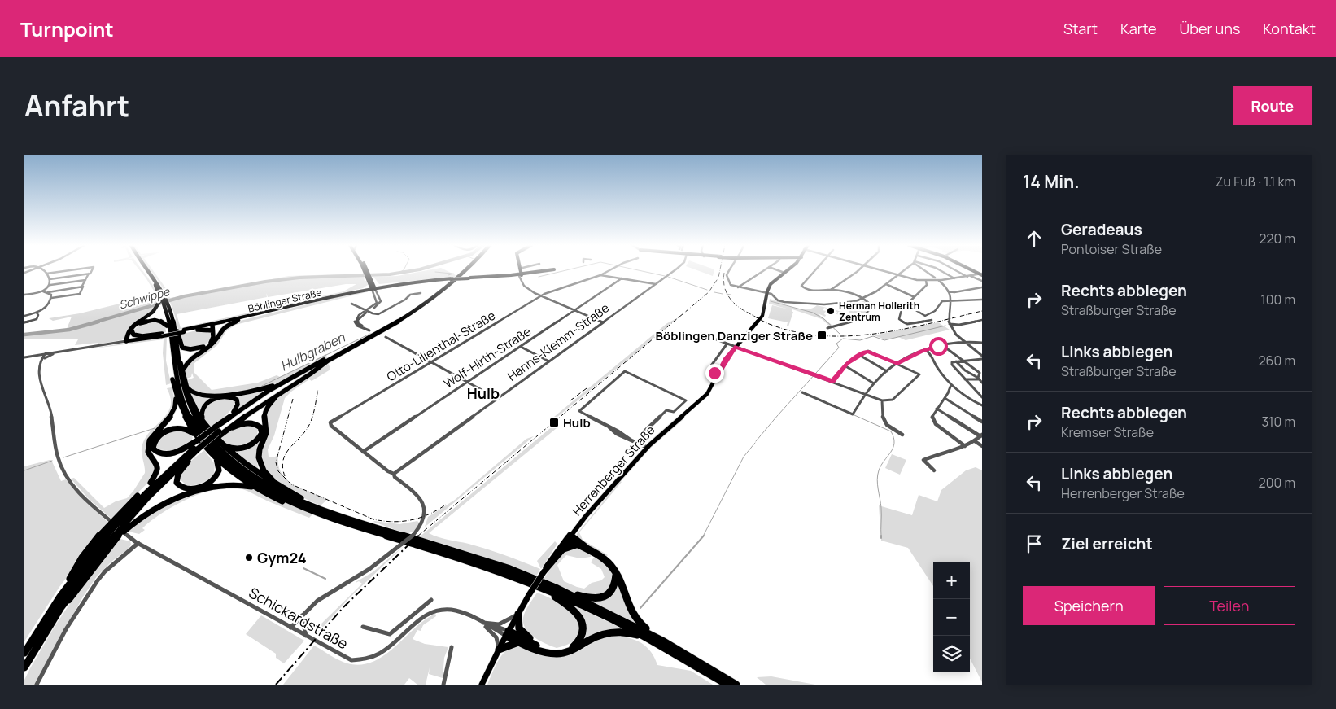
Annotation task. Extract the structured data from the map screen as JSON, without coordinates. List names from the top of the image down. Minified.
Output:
{"streets":{"main road":["Böblinger Straße","Herrenberger Straße"],"street":["Hanns-Klemm-Straße","Otto-Lilienthal-Straße","Wolf-Hirth-Straße","Schickardstraße"]},"crossings":[["Hanns-Klemm-Straße","Otto-Lilienthal-Straße"],["Otto-Lilienthal-Straße","Wolf-Hirth-Straße"],["Herrenberger Straße","Schickardstraße"]],"districts":["Hulb"],"water":["Schwippe","Hulbgraben"],"places":{"other":["Herman Hollerith Zentrum","Gym24"],"transit":["Böblingen Danziger Straße","Hulb"]},"page":{"header":"Turnpoint","nav":["Start","Karte","Über uns","Kontakt"],"title":"Anfahrt","buttons":["Route",["Speichern","Teilen"]],"heading":["14 Min.","Zu Fuß · 1.1 km"],"list":[["Geradeaus","Pontoiser Straße","220 m"],["Rechts abbiegen","Straßburger Straße","100 m"],["Links abbiegen","Straßburger Straße","260 m"],["Rechts abbiegen","Kremser Straße","310 m"],["Links abbiegen","Herrenberger Straße","200 m"],"Ziel erreicht"],"map_buttons":["+","−"]}}
